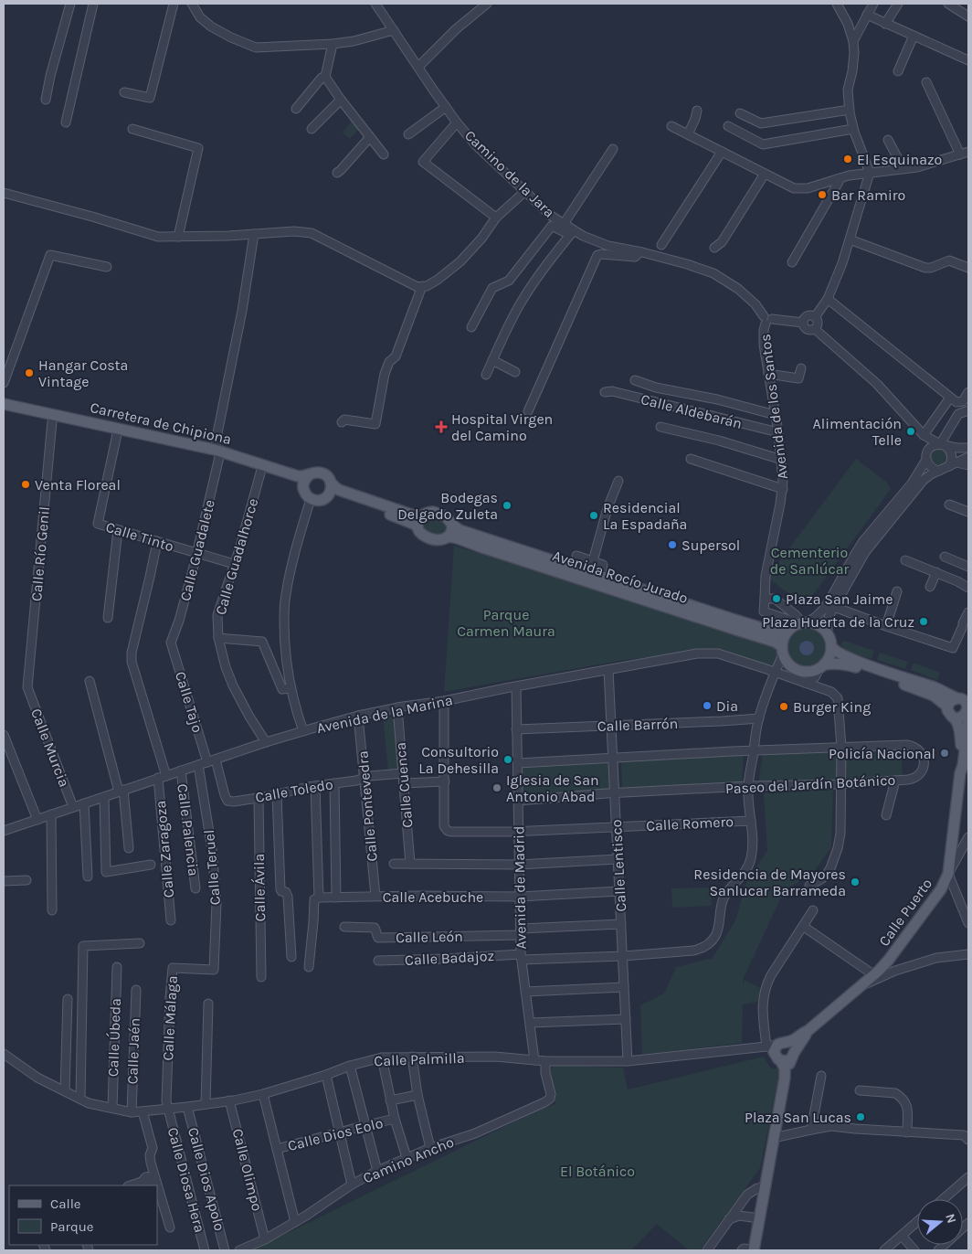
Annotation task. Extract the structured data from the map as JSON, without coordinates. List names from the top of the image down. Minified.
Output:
{"streets":{"main road":["Carretera de Chipiona","Avenida Rocío Jurado","Calle Puerto"],"street":["Camino de la Jara","Avenida de los Santos","Calle Aldebarán","Calle Tinto","Calle Guadalete","Calle Río Genil","Calle Guadalhorce","Calle Tajo","Avenida de la Marina","Calle Barrón","Calle Murcia","Paseo del Jardín Botánico","Calle Cuenca","Calle Toledo","Calle Pontevedra","Calle Romero","Calle Palencia","Calle Zaragoza","Calle Lentisco","Calle Teruel","Calle Ávila","Avenida de Madrid","Calle Acebuche","Calle León","Calle Badajoz","Calle Málaga","Calle Úbeda","Calle Jaén","Calle Palmilla","Calle Dios Eolo","Camino Ancho","Calle Olimpo","Calle Dios Apolo","Calle Diosa Hera"]},"crossings":[["Camino de la Jara","Avenida de los Santos"],["Avenida de los Santos","Calle Aldebarán"],["Carretera de Chipiona","Calle Tinto"],["Carretera de Chipiona","Calle Guadalete"],["Carretera de Chipiona","Calle Río Genil"],["Carretera de Chipiona","Calle Guadalhorce"],["Calle Tinto","Calle Guadalete"],["Calle Tinto","Calle Guadalhorce"],["Calle Tinto","Calle Zaragoza"],["Calle Guadalete","Calle Tajo"],["Calle Río Genil","Calle Murcia"],["Calle Guadalhorce","Avenida de la Marina"],["Avenida Rocío Jurado","Calle Badajoz"],["Calle Tajo","Avenida de la Marina"],["Calle Tajo","Calle Toledo"],["Avenida de la Marina","Calle Murcia"],["Avenida de la Marina","Calle Cuenca"],["Avenida de la Marina","Calle Toledo"],["Avenida de la Marina","Calle Pontevedra"],["Avenida de la Marina","Calle Palencia"],["Avenida de la Marina","Calle Zaragoza"],["Avenida de la Marina","Calle Lentisco"],["Avenida de la Marina","Calle Teruel"],["Avenida de la Marina","Avenida de Madrid"],["Avenida de la Marina","Calle Badajoz"],["Calle Barrón","Calle Lentisco"],["Calle Barrón","Avenida de Madrid"],["Calle Barrón","Calle Badajoz"],["Paseo del Jardín Botánico","Calle Lentisco"],["Paseo del Jardín Botánico","Avenida de Madrid"],["Paseo del Jardín Botánico","Calle Badajoz"],["Calle Cuenca","Calle Toledo"],["Calle Toledo","Calle Pontevedra"],["Calle Toledo","Calle Ávila"],["Calle Pontevedra","Calle Acebuche"],["Calle Romero","Calle Lentisco"],["Calle Romero","Avenida de Madrid"],["Calle Romero","Calle Badajoz"],["Calle Lentisco","Calle Acebuche"],["Calle Lentisco","Calle Badajoz"],["Calle Lentisco","Calle Palmilla"],["Calle Teruel","Calle Málaga"],["Avenida de Madrid","Calle Acebuche"],["Avenida de Madrid","Calle León"],["Avenida de Madrid","Calle Badajoz"],["Avenida de Madrid","Calle Palmilla"],["Calle Puerto","Calle Palmilla"],["Calle Málaga","Calle Palmilla"],["Calle Málaga","Calle Diosa Hera"],["Calle Úbeda","Calle Palmilla"],["Calle Jaén","Calle Palmilla"],["Calle Palmilla","Camino Ancho"],["Calle Palmilla","Calle Olimpo"],["Calle Palmilla","Calle Dios Apolo"],["Calle Palmilla","Calle Diosa Hera"],["Camino Ancho","Calle Olimpo"]],"parks":["Cementerio de Sanlúcar","Parque Carmen Maura","El Botánico"],"places":{"other":["El Esquinazo","Bar Ramiro","Hangar Costa Vintage","Alimentación Telle","Venta Floreal","Bodegas Delgado Zuleta","Residencial La Espadaña","Supersol","Plaza San Jaime","Plaza Huerta de la Cruz","Dia","Burger King","Policía Nacional","Consultorio La Dehesilla","Iglesia de San Antonio Abad","Residencia de Mayores Sanlucar Barrameda","Plaza San Lucas"],"health":["Hospital Virgen del Camino"]},"legend":["Calle","Parque"],"north":"right"}
